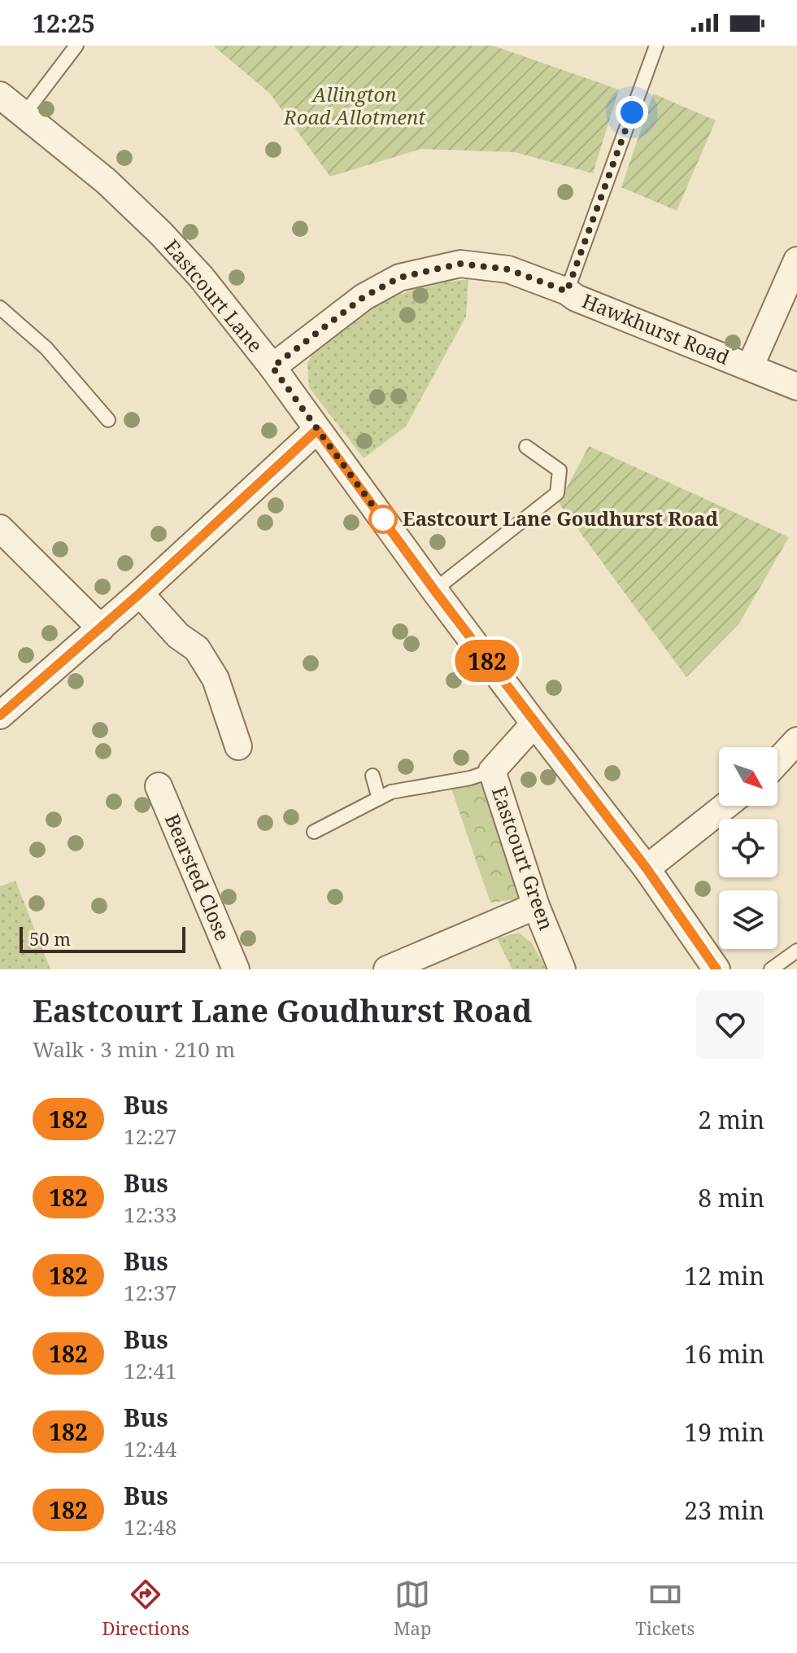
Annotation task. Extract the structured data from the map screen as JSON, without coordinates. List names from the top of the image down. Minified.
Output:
{"streets":{"street":["Eastcourt Lane","Hawkhurst Road","Eastcourt Green","Bearsted Close"]},"crossings":[["Eastcourt Lane","Hawkhurst Road"],["Eastcourt Lane","Eastcourt Green"]],"parks":["Allington Road Allotment"],"places":["Eastcourt Lane Goudhurst Road"],"lines":["bus line 182"],"scale_bar":"50 m","north":"bottom right","page":{"status":"12:25","on_map":"182","scale":"50 m","heading":["Eastcourt Lane Goudhurst Road","Walk · 3 min · 210 m"],"list":[{"mark":"182","name":"Bus","note":"12:27","value":"2 min"},{"mark":"182","name":"Bus","note":"12:33","value":"8 min"},{"mark":"182","name":"Bus","note":"12:37","value":"12 min"},{"mark":"182","name":"Bus","note":"12:41","value":"16 min"},{"mark":"182","name":"Bus","note":"12:44","value":"19 min"},{"mark":"182","name":"Bus","note":"12:48","value":"23 min"}],"tabs":["Directions","Map","Tickets"]}}
